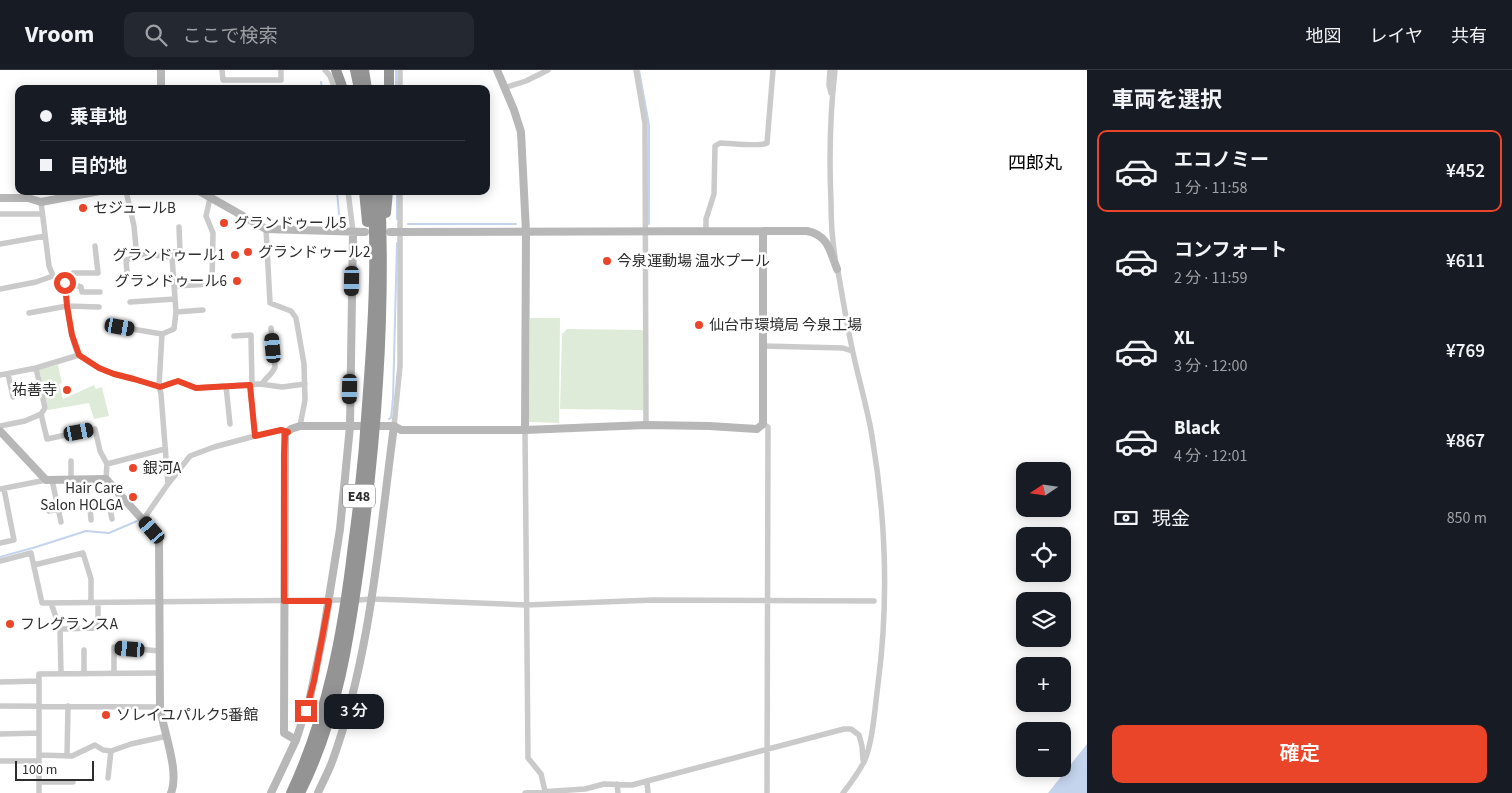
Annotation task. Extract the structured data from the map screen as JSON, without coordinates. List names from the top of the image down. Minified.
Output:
{"streets":{"highway":["E48"]},"districts":["四郎丸"],"places":["セジュールB","グランドゥール5","グランドゥール2","グランドゥール1","今泉運動場 温水プール","グランドゥール6","仙台市環境局 今泉工場","祐善寺","銀河A","Hair Care Salon HOLGA","フレグランスA","ソレイユパルク5番館"],"scale_bar":"100 m","north":"left","page":{"header":"Vroom","search":"ここで検索","nav":["地図","レイヤ","共有"],"heading":"車両を選択","banner":["乗車地","目的地"],"list":[{"name":"エコノミー","note":"1 分 · 11:58","value":"¥452"},{"name":"コンフォート","note":"2 分 · 11:59","value":"¥611"},{"name":"XL","note":"3 分 · 12:00","value":"¥769"},{"name":"Black","note":"4 分 · 12:01","value":"¥867"}],"map_buttons":["+","−"],"pay":["現金","850 m"],"bubble":"3 分","buttons":"確定","scale":"100 m"}}
